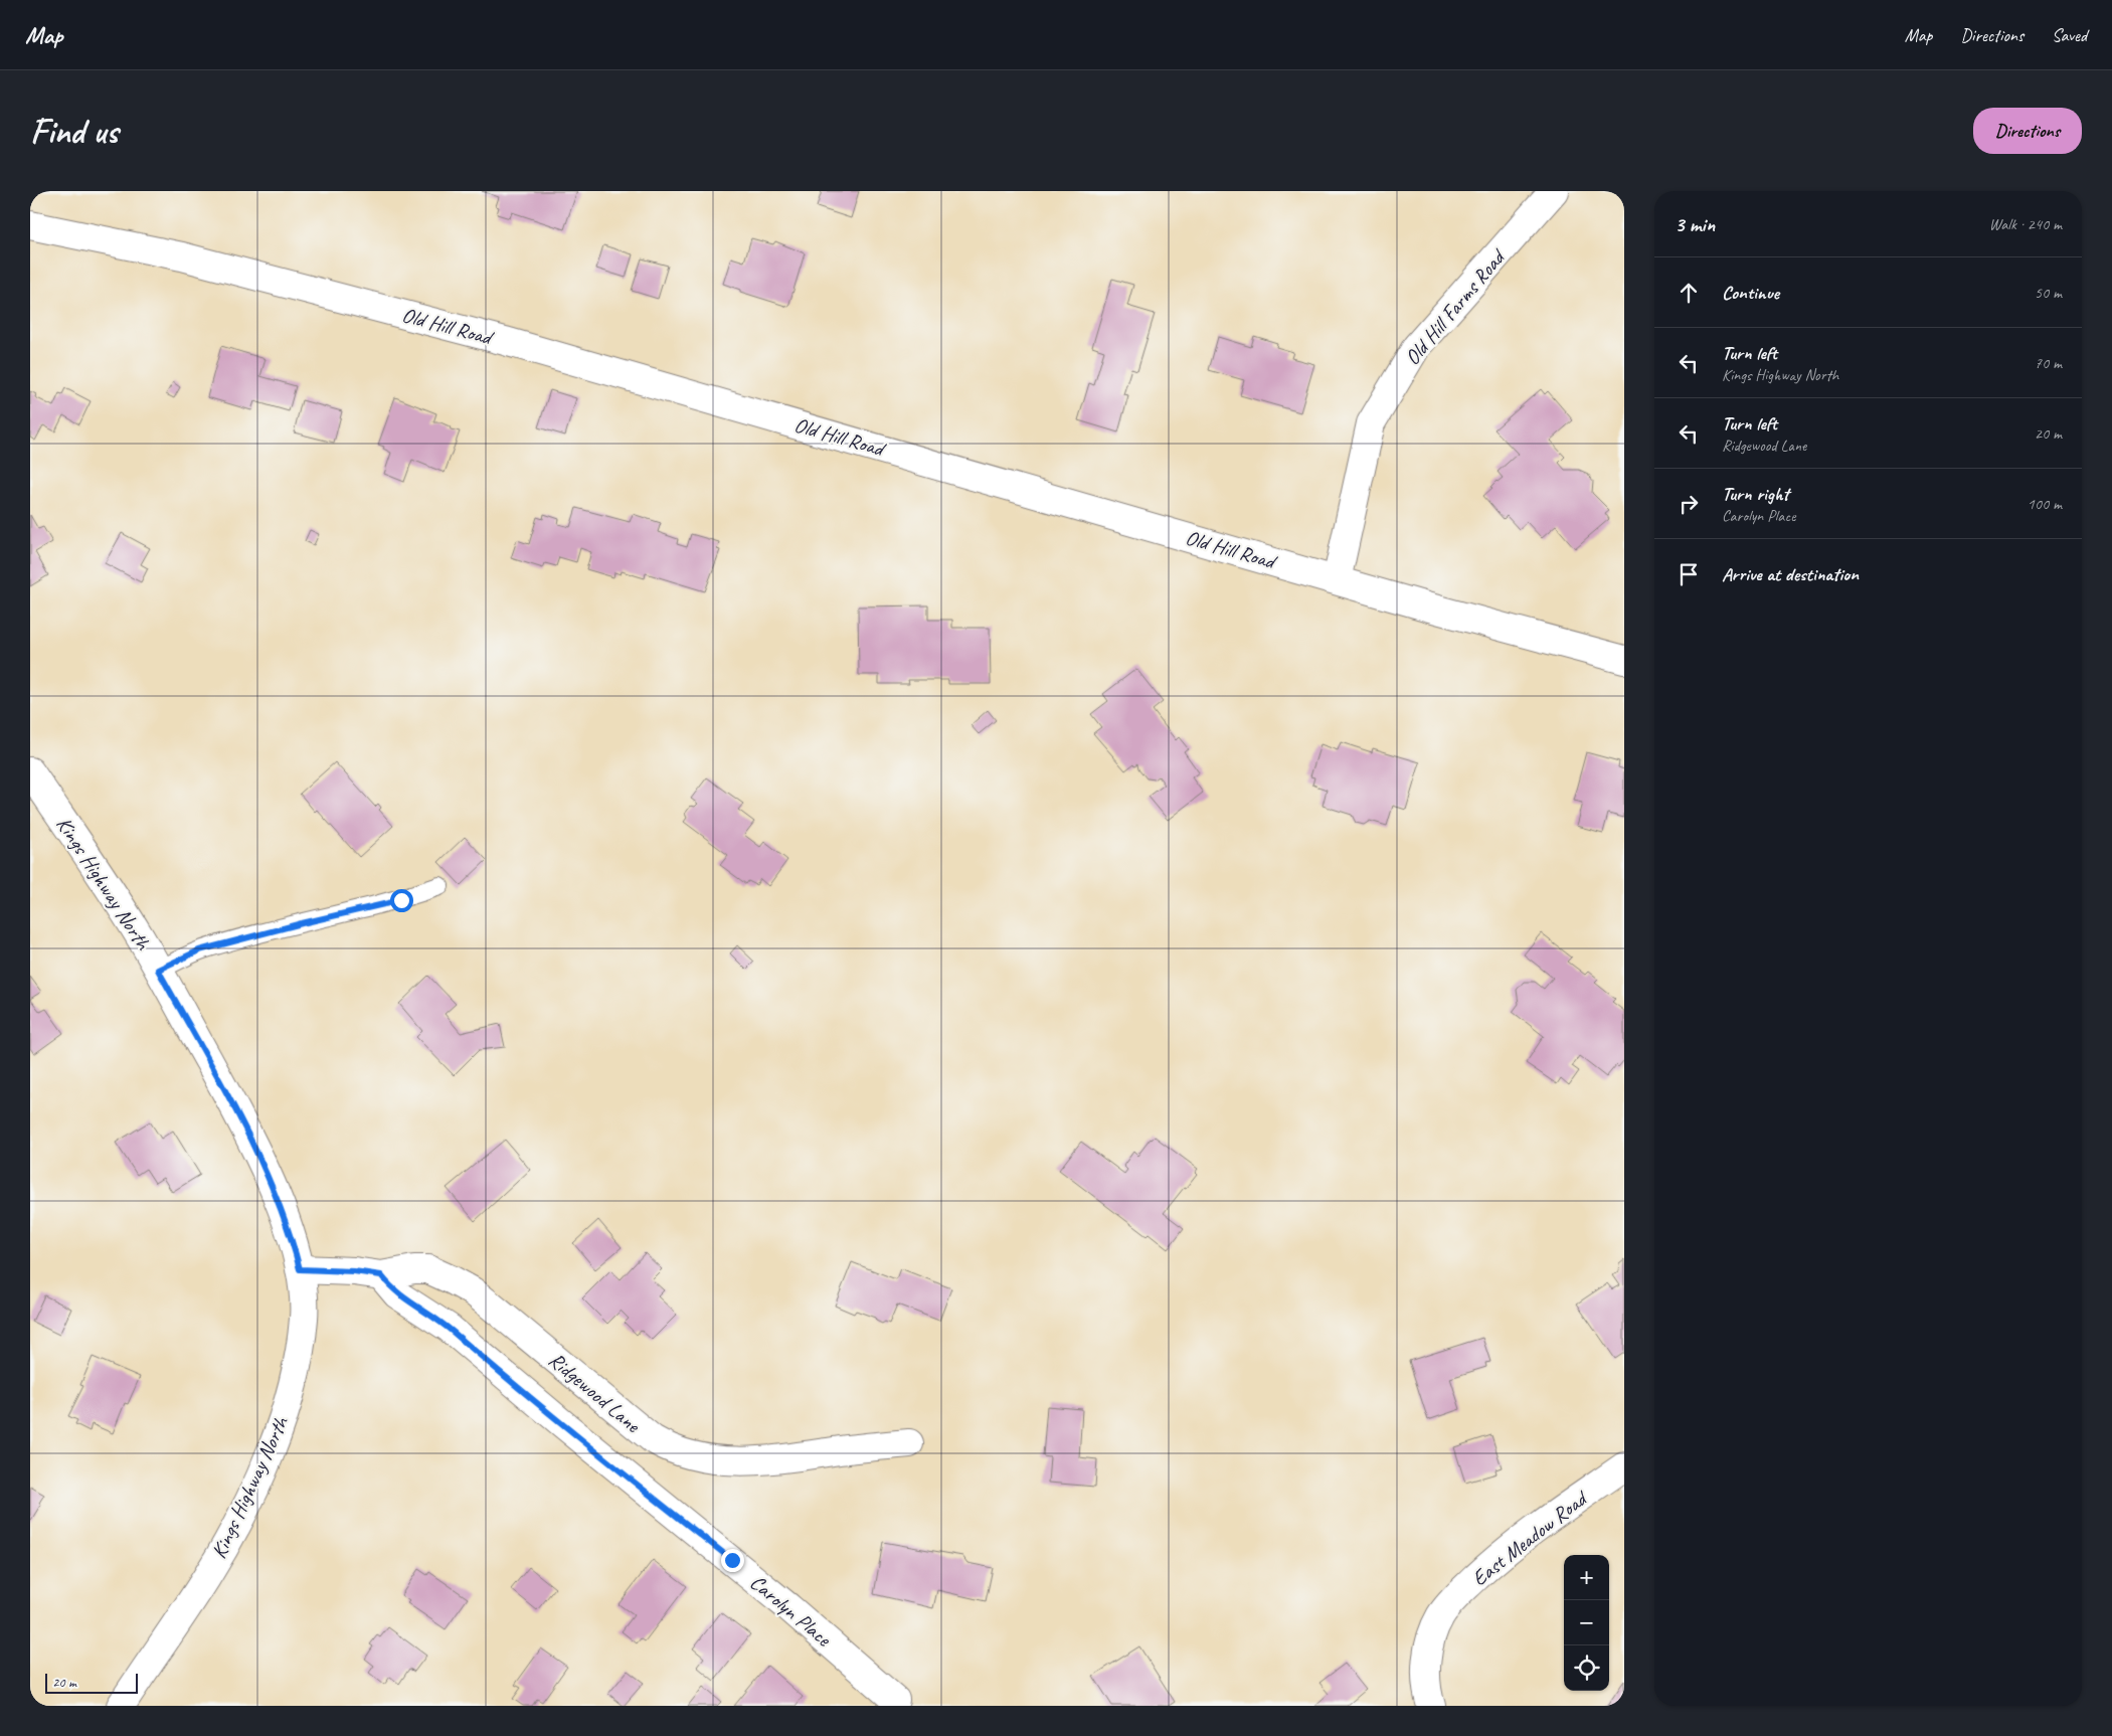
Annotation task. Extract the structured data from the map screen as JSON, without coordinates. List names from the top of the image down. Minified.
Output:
{"streets":{"street":["Old Hill Farms Road","Old Hill Road","Kings Highway North","Ridgewood Lane","East Meadow Road","Carolyn Place"]},"crossings":[["Old Hill Farms Road","Old Hill Road"],["Kings Highway North","Ridgewood Lane"],["Ridgewood Lane","Carolyn Place"]],"scale_bar":"20 m","page":{"header":"Map","nav":["Map","Directions","Saved"],"buttons":"Directions","title":"Find us","heading":["3 min","Walk · 240 m"],"list":[["Continue","50 m"],["Turn left","Kings Highway North","70 m"],["Turn left","Ridgewood Lane","20 m"],["Turn right","Carolyn Place","100 m"],"Arrive at destination"],"map_buttons":["+","−"],"scale":"20 m"}}
